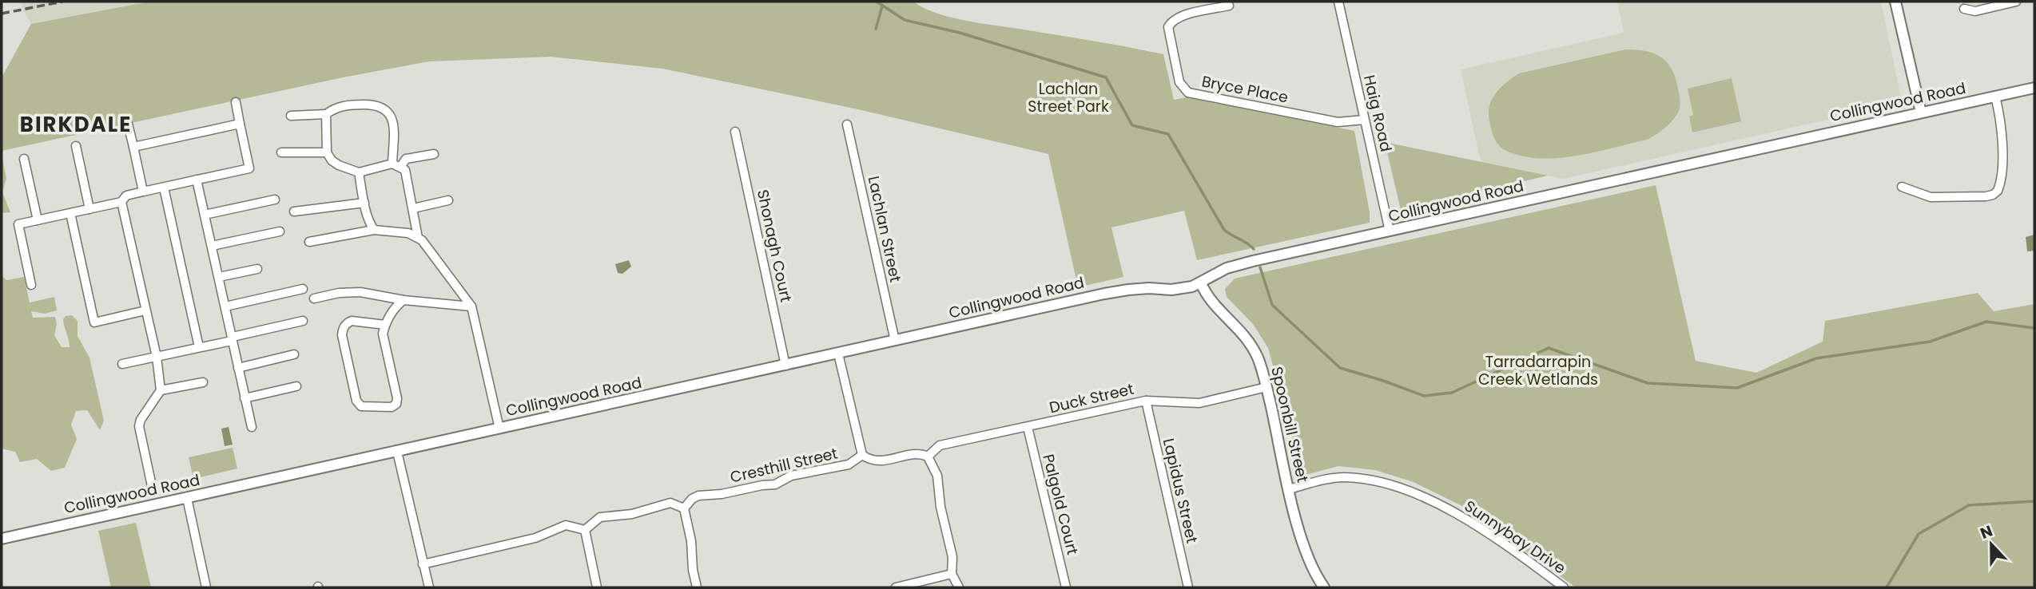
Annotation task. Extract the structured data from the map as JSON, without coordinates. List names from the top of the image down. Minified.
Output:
{"streets":{"street":["Bryce Place","Collingwood Road","Haig Road","Lachlan Street","Shonagh Court","Duck Street","Spoonbill Street","Cresthill Street","Lapidus Street","Palgold Court","Sunnybay Drive"]},"crossings":[["Bryce Place","Haig Road"],["Collingwood Road","Haig Road"],["Collingwood Road","Lachlan Street"],["Collingwood Road","Shonagh Court"],["Collingwood Road","Spoonbill Street"],["Duck Street","Spoonbill Street"],["Duck Street","Lapidus Street"],["Duck Street","Palgold Court"],["Spoonbill Street","Sunnybay Drive"]],"districts":["BIRKDALE"],"parks":["Lachlan Street Park","Tarradarrapin Creek Wetlands"],"north":"top"}
